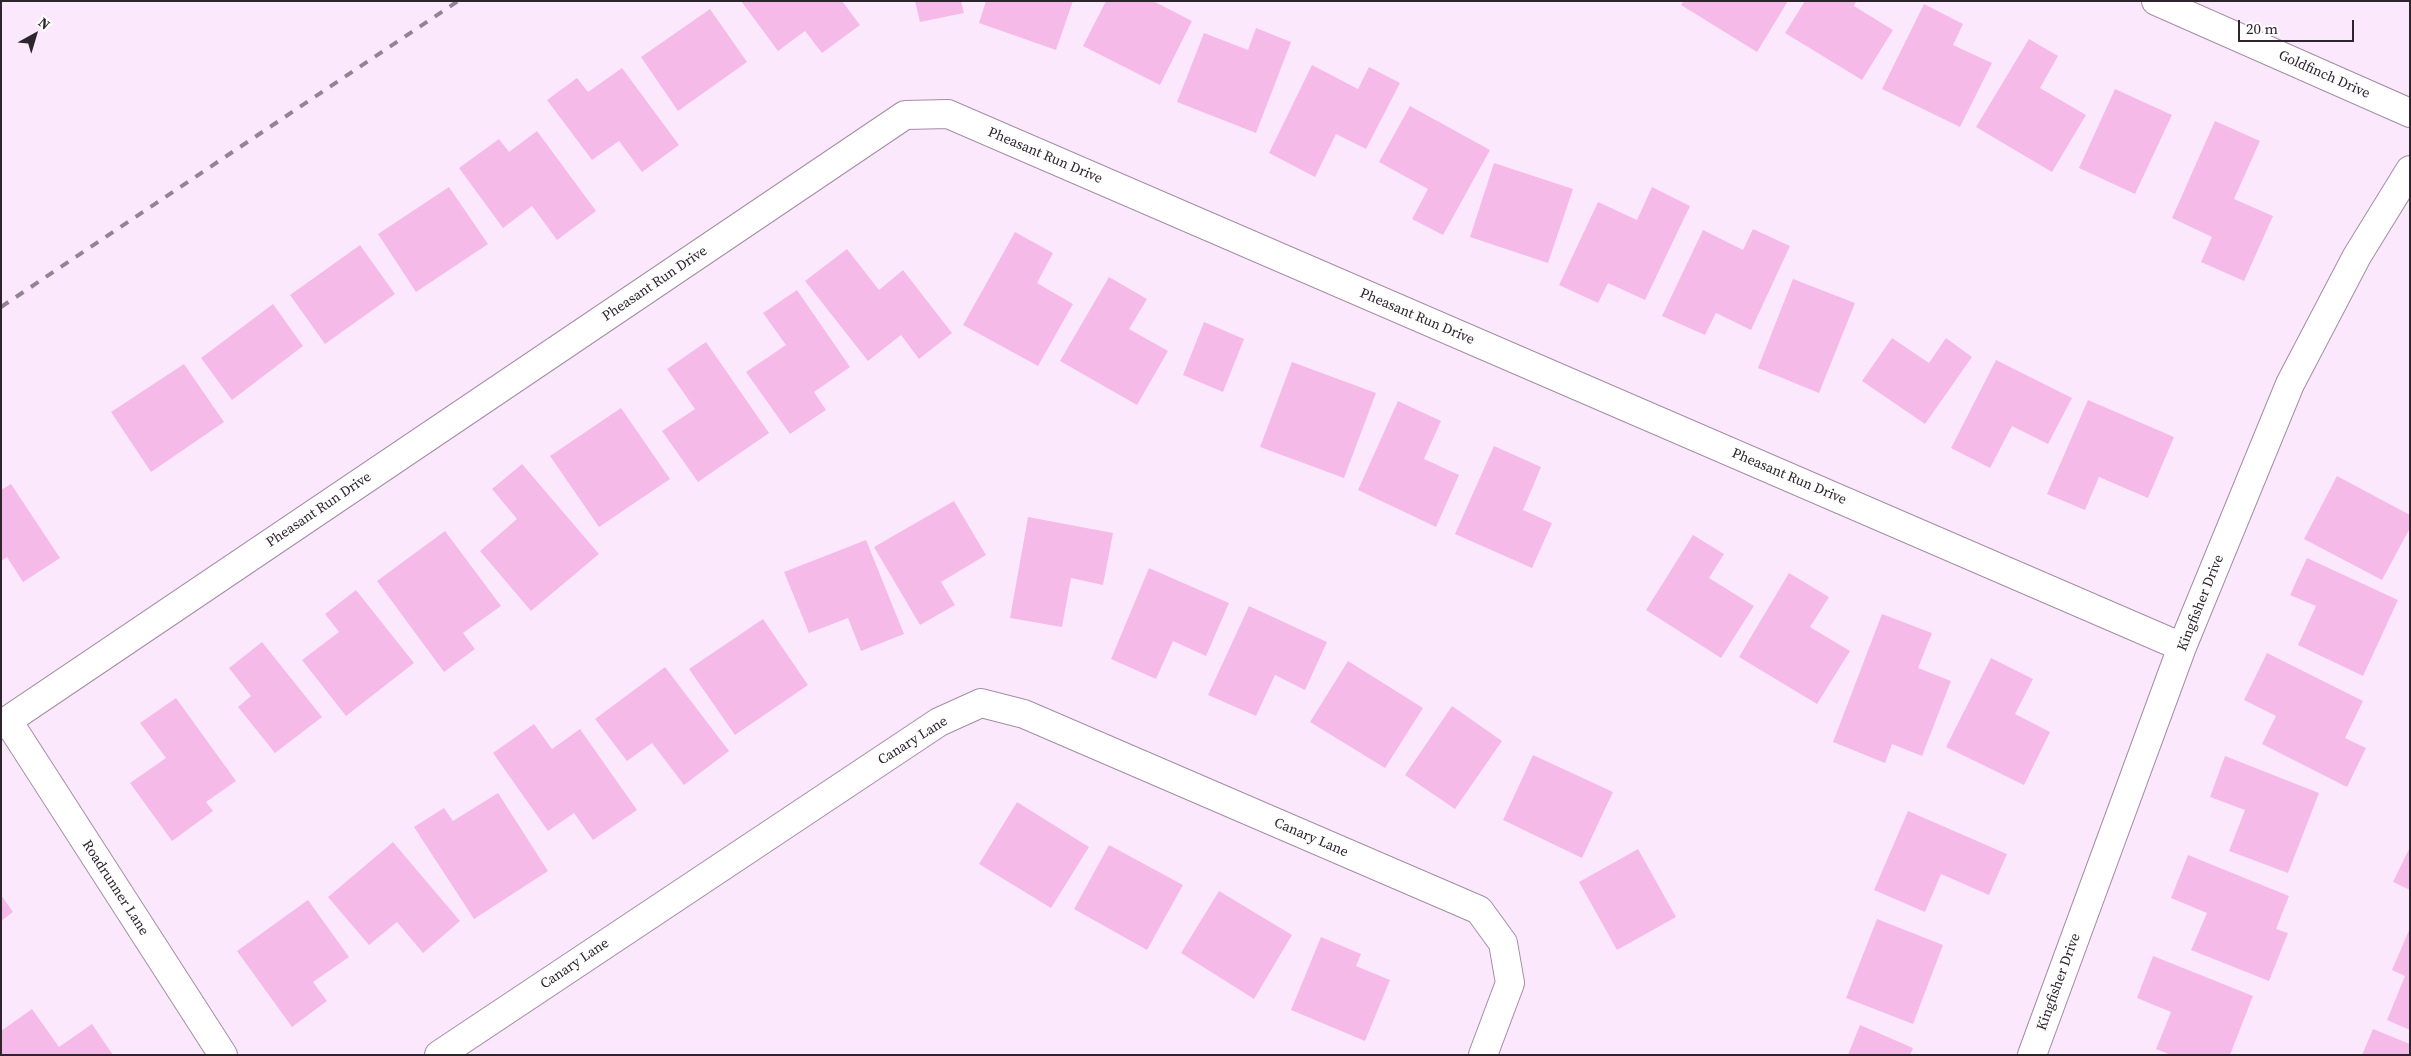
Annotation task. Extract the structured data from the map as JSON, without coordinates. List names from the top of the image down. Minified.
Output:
{"streets":{"street":["Goldfinch Drive","Pheasant Run Drive","Kingfisher Drive","Canary Lane","Roadrunner Lane"]},"crossings":[["Pheasant Run Drive","Kingfisher Drive"],["Pheasant Run Drive","Roadrunner Lane"]],"scale_bar":"20 m","north":"top right"}
